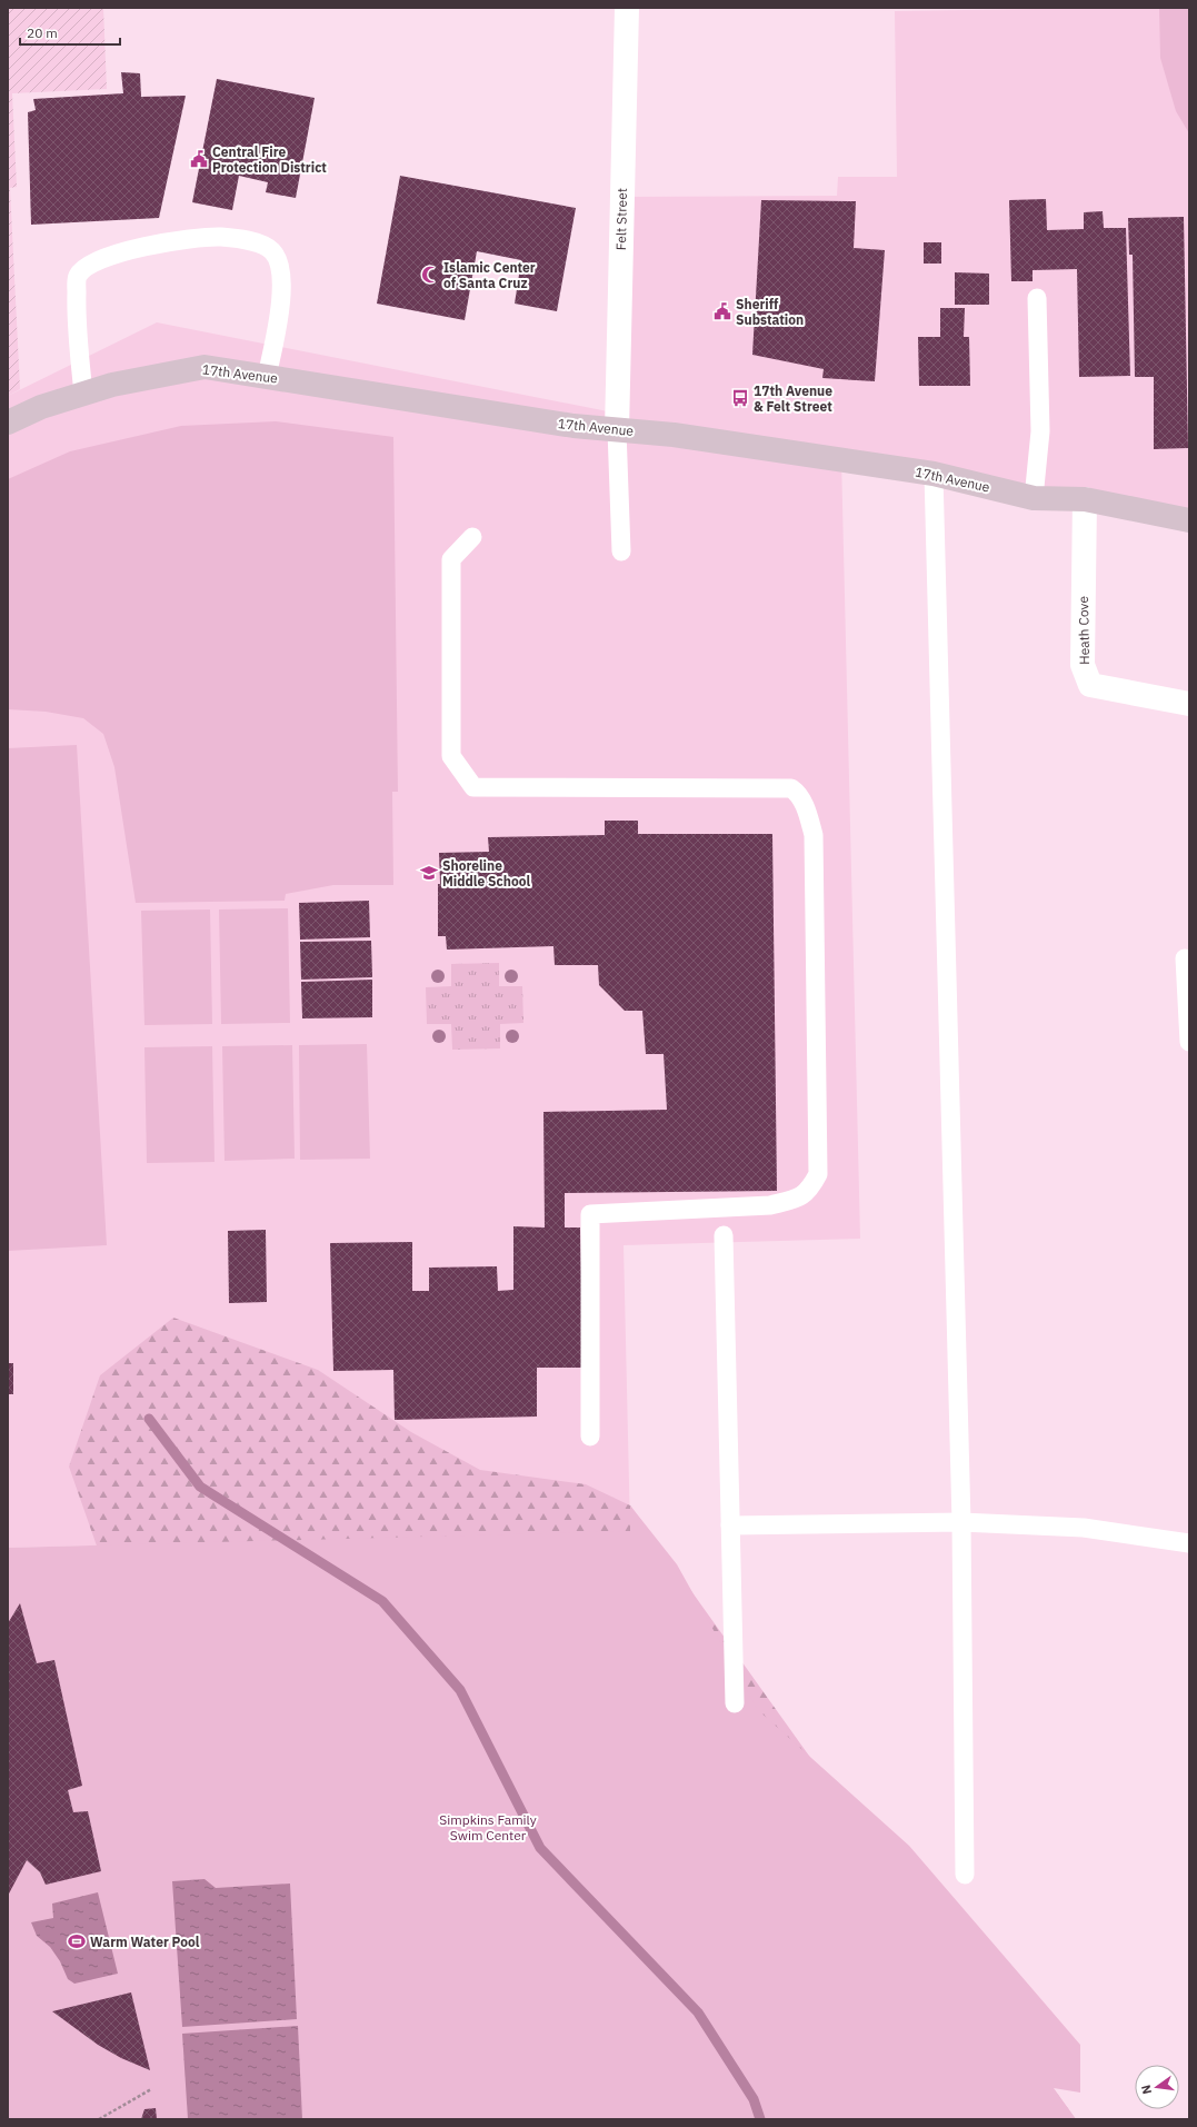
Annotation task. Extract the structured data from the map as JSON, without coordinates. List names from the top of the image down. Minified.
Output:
{"streets":{"main road":["17th Avenue"],"street":["Felt Street","Heath Cove"]},"crossings":[["Felt Street","17th Avenue"],["17th Avenue","Heath Cove"]],"parks":["Simpkins Family Swim Center"],"places":{"public building":["Central Fire Protection District","Sheriff Substation"],"mosque":["Islamic Center of Santa Cruz"],"bus stop":["17th Avenue & Felt Street"],"school or university":["Shoreline Middle School"],"sports":["Warm Water Pool"]},"scale_bar":"20 m","north":"left"}
